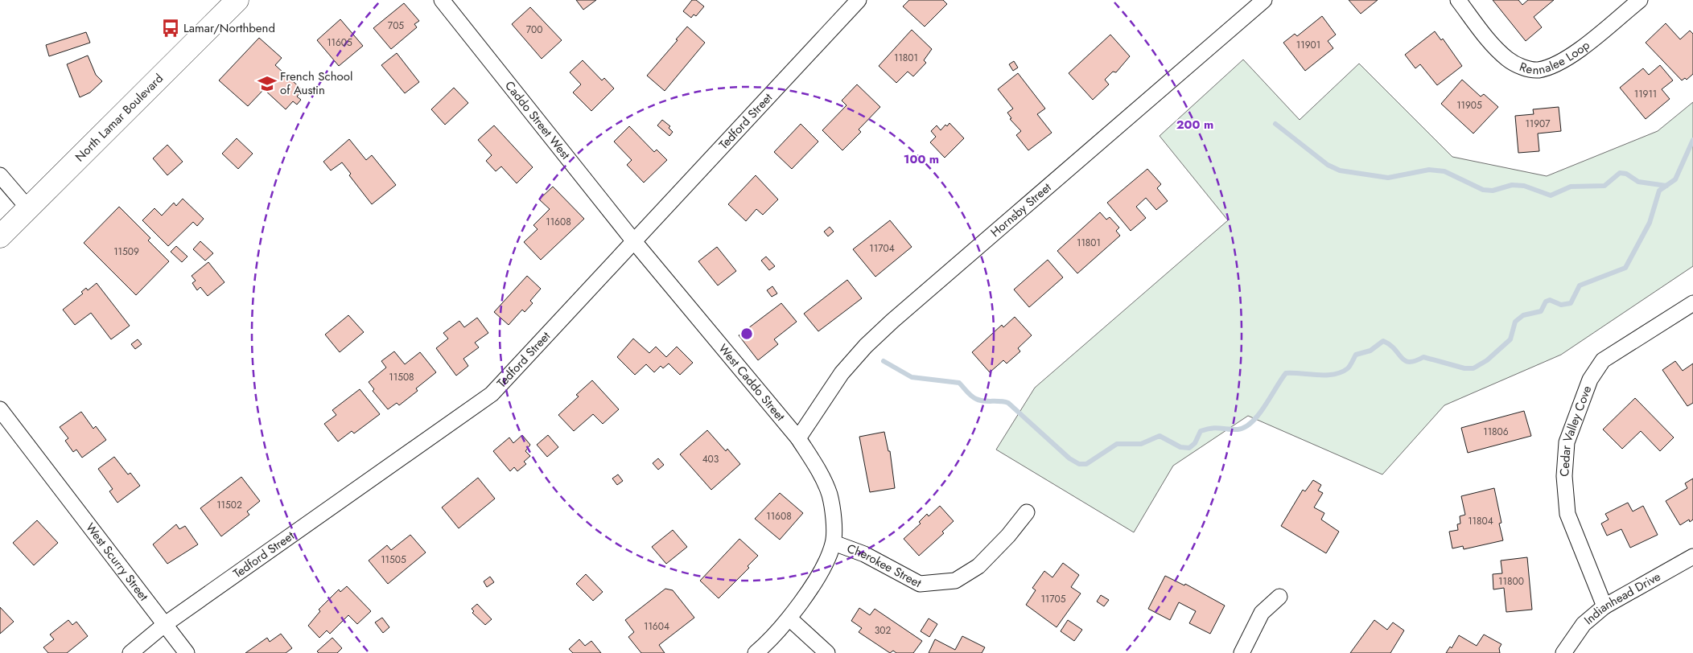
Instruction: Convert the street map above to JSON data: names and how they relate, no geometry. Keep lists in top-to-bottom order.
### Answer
{
  "streets": {
    "main road": ["North Lamar Boulevard"],
    "street": [
      "Rennalee Loop",
      "Caddo Street West",
      "Tedford Street",
      "Hornsby Street",
      "West Caddo Street",
      "Cedar Valley Cove",
      "West Scurry Street",
      "Cherokee Street",
      "Indianhead Drive"
    ]
  },
  "crossings": [
    ["Caddo Street West", "Tedford Street"],
    ["Caddo Street West", "West Caddo Street"],
    ["Tedford Street", "West Caddo Street"],
    ["Tedford Street", "West Scurry Street"],
    ["Hornsby Street", "West Caddo Street"],
    ["West Caddo Street", "Cherokee Street"],
    ["Cedar Valley Cove", "Indianhead Drive"]
  ],
  "places": {
    "bus stop": ["Lamar/Northbend"],
    "school or university": ["French School of Austin"]
  },
  "house_numbers": [
    "705",
    "700",
    "11605",
    "11901",
    "11801",
    "11911",
    "11905",
    "11907",
    "11608",
    "11801",
    "11704",
    "11509",
    "11508",
    "11806",
    "403",
    "11502",
    "11608",
    "11804",
    "11505",
    "11800",
    "11705",
    "11604",
    "302"
  ],
  "rings": ["200 m", "100 m"]
}
